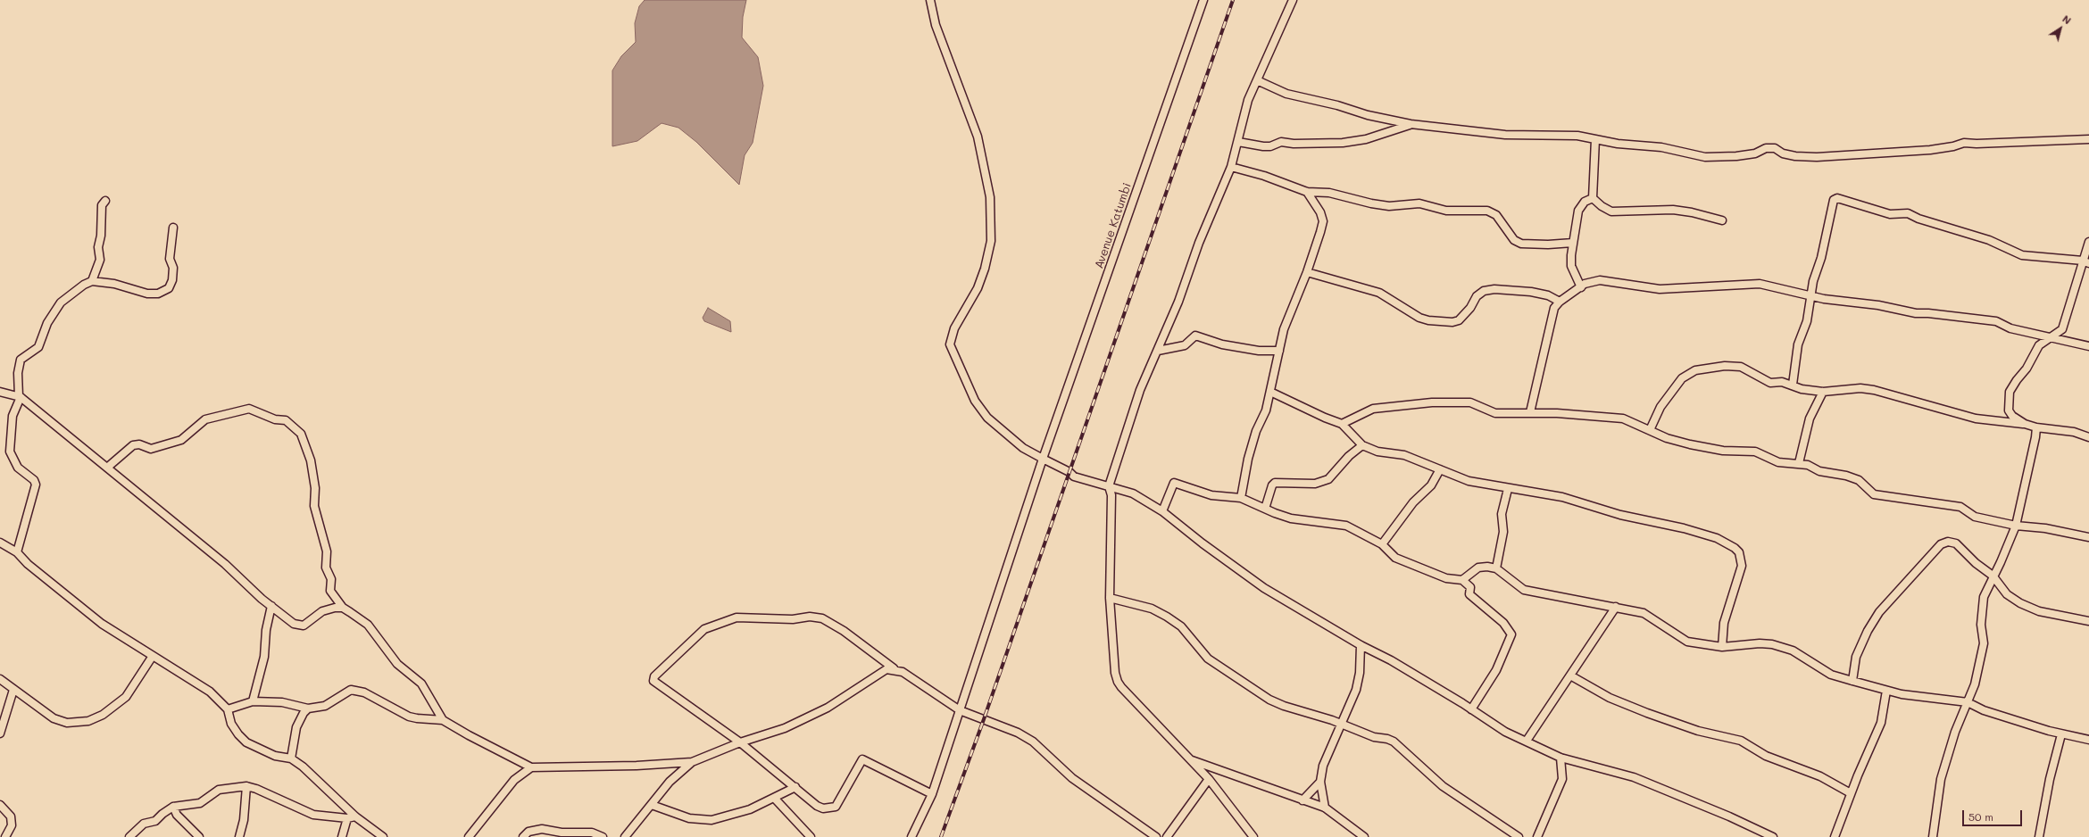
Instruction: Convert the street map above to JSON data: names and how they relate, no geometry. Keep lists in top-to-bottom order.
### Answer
{
  "streets": {
    "street": ["Avenue Katumbi"]
  },
  "scale_bar": "50 m",
  "north": "top right"
}
